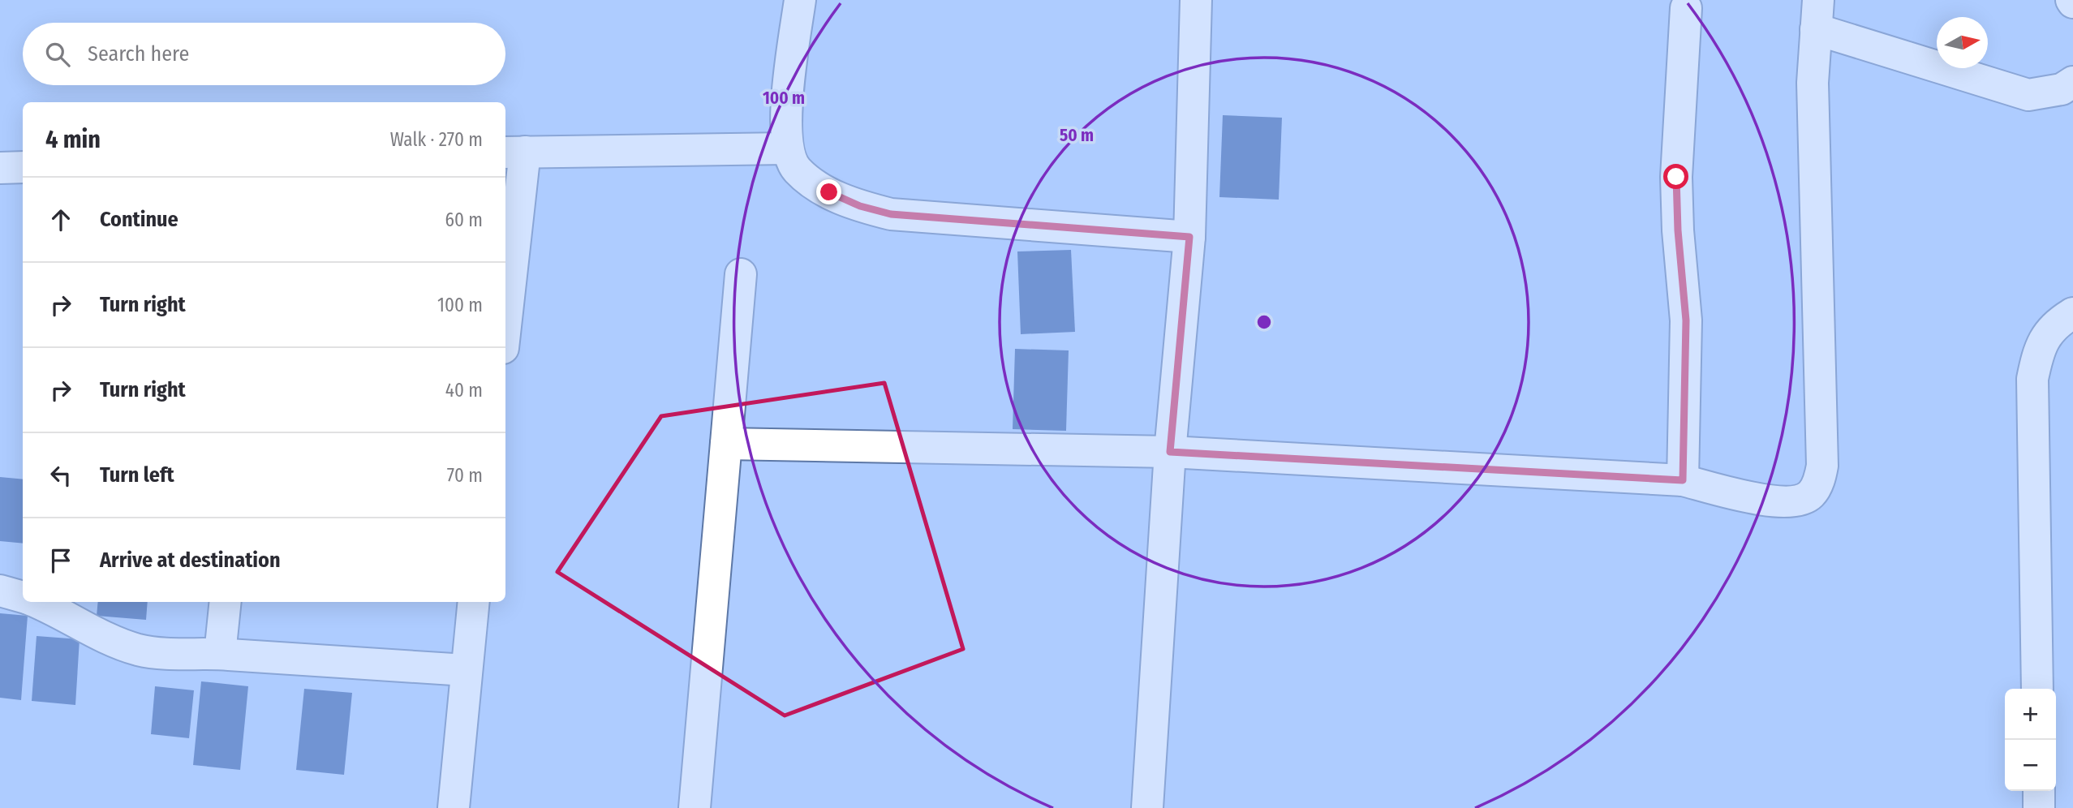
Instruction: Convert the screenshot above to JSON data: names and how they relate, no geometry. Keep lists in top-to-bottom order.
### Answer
{
  "north": "right",
  "page": {
    "search": "Search here",
    "heading": ["4 min", "Walk · 270 m"],
    "list": [
      ["Continue", "60 m"],
      ["Turn right", "100 m"],
      ["Turn right", "40 m"],
      ["Turn left", "70 m"],
      "Arrive at destination"
    ],
    "map_buttons": ["+", "−"]
  },
  "rings": ["100 m", "50 m"]
}
